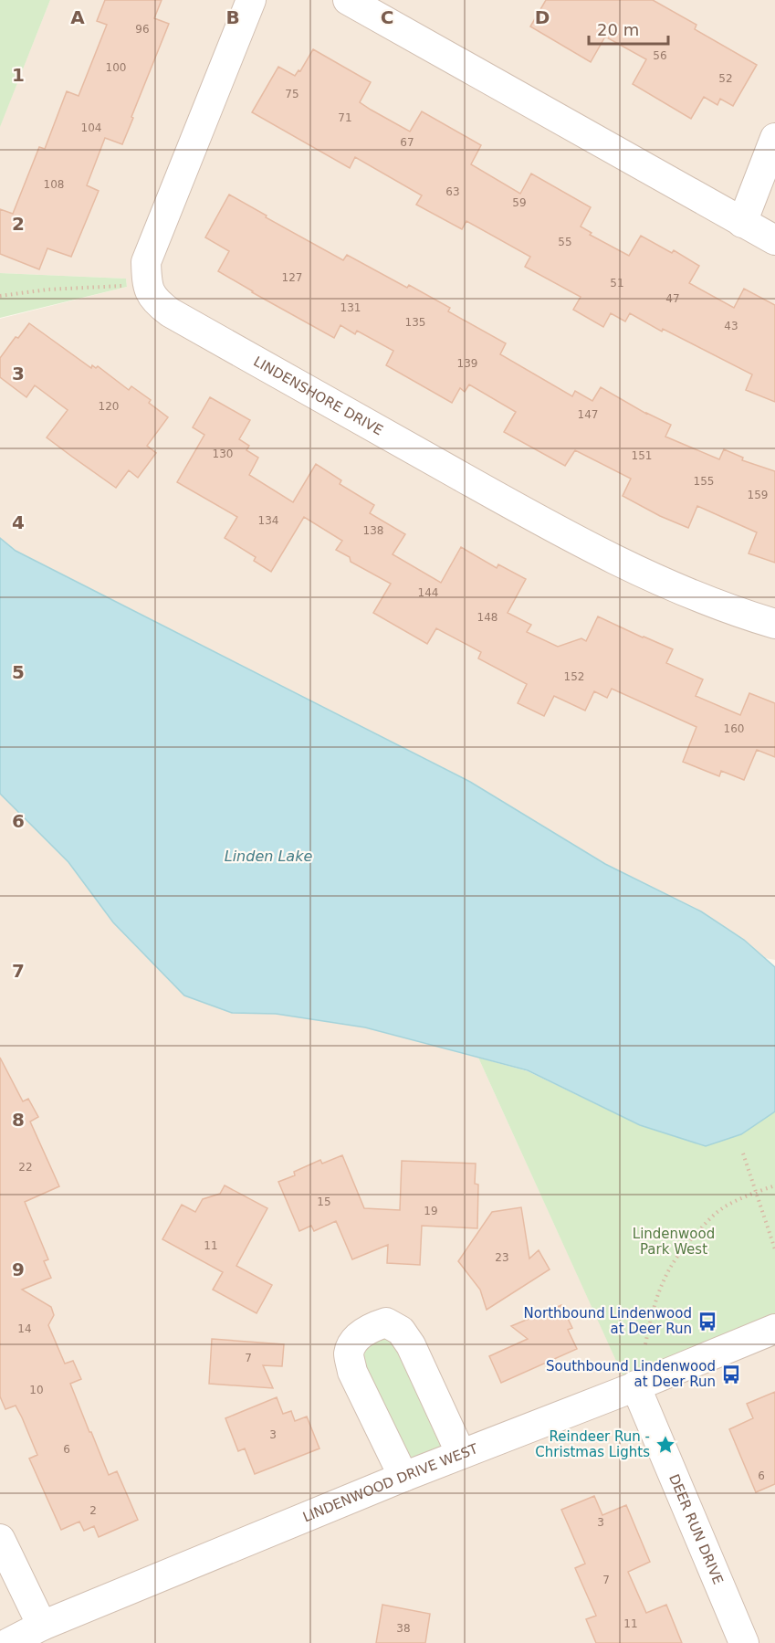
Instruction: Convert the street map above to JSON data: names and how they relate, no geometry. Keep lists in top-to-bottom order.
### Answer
{
  "streets": {
    "street": ["LINDENSHORE DRIVE", "LINDENWOOD DRIVE WEST", "DEER RUN DRIVE"]
  },
  "crossings": [
    ["LINDENWOOD DRIVE WEST", "DEER RUN DRIVE"]
  ],
  "water": ["Linden Lake"],
  "parks": ["Lindenwood Park West"],
  "places": {
    "bus stop": ["Northbound Lindenwood at Deer Run", "Southbound Lindenwood at Deer Run"],
    "place": ["Reindeer Run - Christmas Lights"]
  },
  "house_numbers": [
    "96",
    "56",
    "100",
    "52",
    "75",
    "71",
    "104",
    "67",
    "108",
    "63",
    "59",
    "55",
    "127",
    "51",
    "47",
    "131",
    "135",
    "43",
    "139",
    "120",
    "147",
    "130",
    "151",
    "155",
    "159",
    "134",
    "138",
    "144",
    "148",
    "152",
    "160",
    "22",
    "15",
    "19",
    "11",
    "23",
    "14",
    "7",
    "10",
    "3",
    "6",
    "6",
    "2",
    "3",
    "7",
    "11",
    "38"
  ],
  "scale_bar": "20 m",
  "grid": {
    "columns": [
      "A",
      "B",
      "C",
      "D"
    ],
    "rows": [
      "1",
      "2",
      "3",
      "4",
      "5",
      "6",
      "7",
      "8",
      "9"
    ]
  }
}
